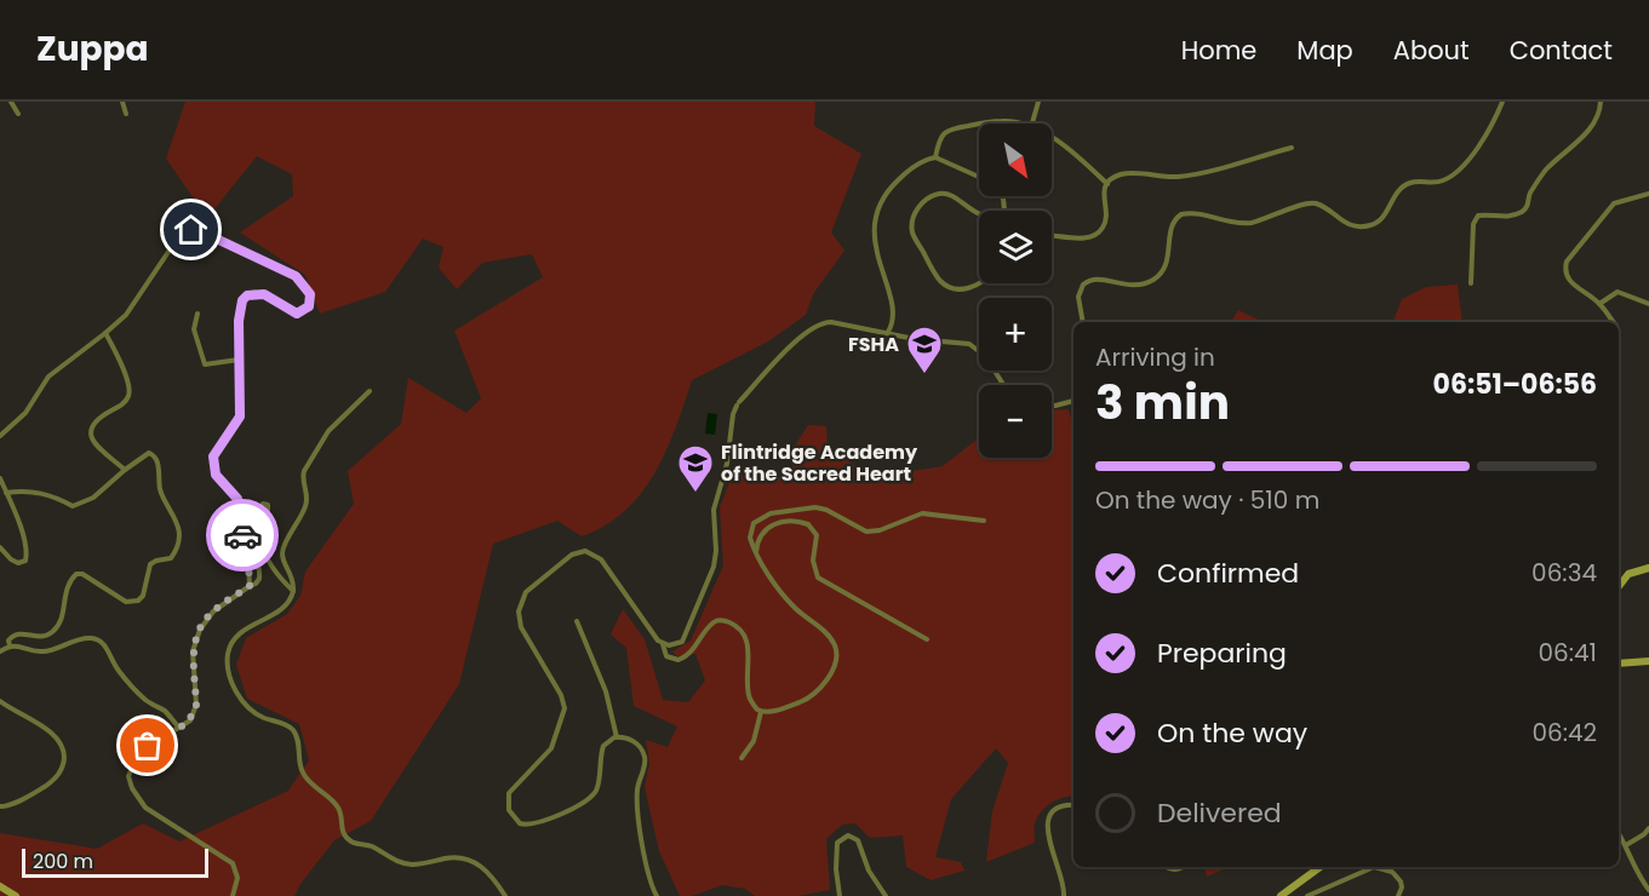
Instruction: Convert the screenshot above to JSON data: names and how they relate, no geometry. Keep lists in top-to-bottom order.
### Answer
{
  "places": {
    "school or university": ["FSHA", "Flintridge Academy of the Sacred Heart"]
  },
  "scale_bar": "200 m",
  "north": "bottom right",
  "page": {
    "header": "Zuppa",
    "nav": [
      "Home",
      "Map",
      "About",
      "Contact"
    ],
    "map_buttons": ["+", "−"],
    "heading": ["3 min", "Arriving in", "06:51–06:56"],
    "bar": "On the way · 510 m",
    "list": [
      ["Confirmed", "06:34"],
      ["Preparing", "06:41"],
      ["On the way", "06:42"],
      "Delivered"
    ],
    "scale": "200 m"
  }
}
